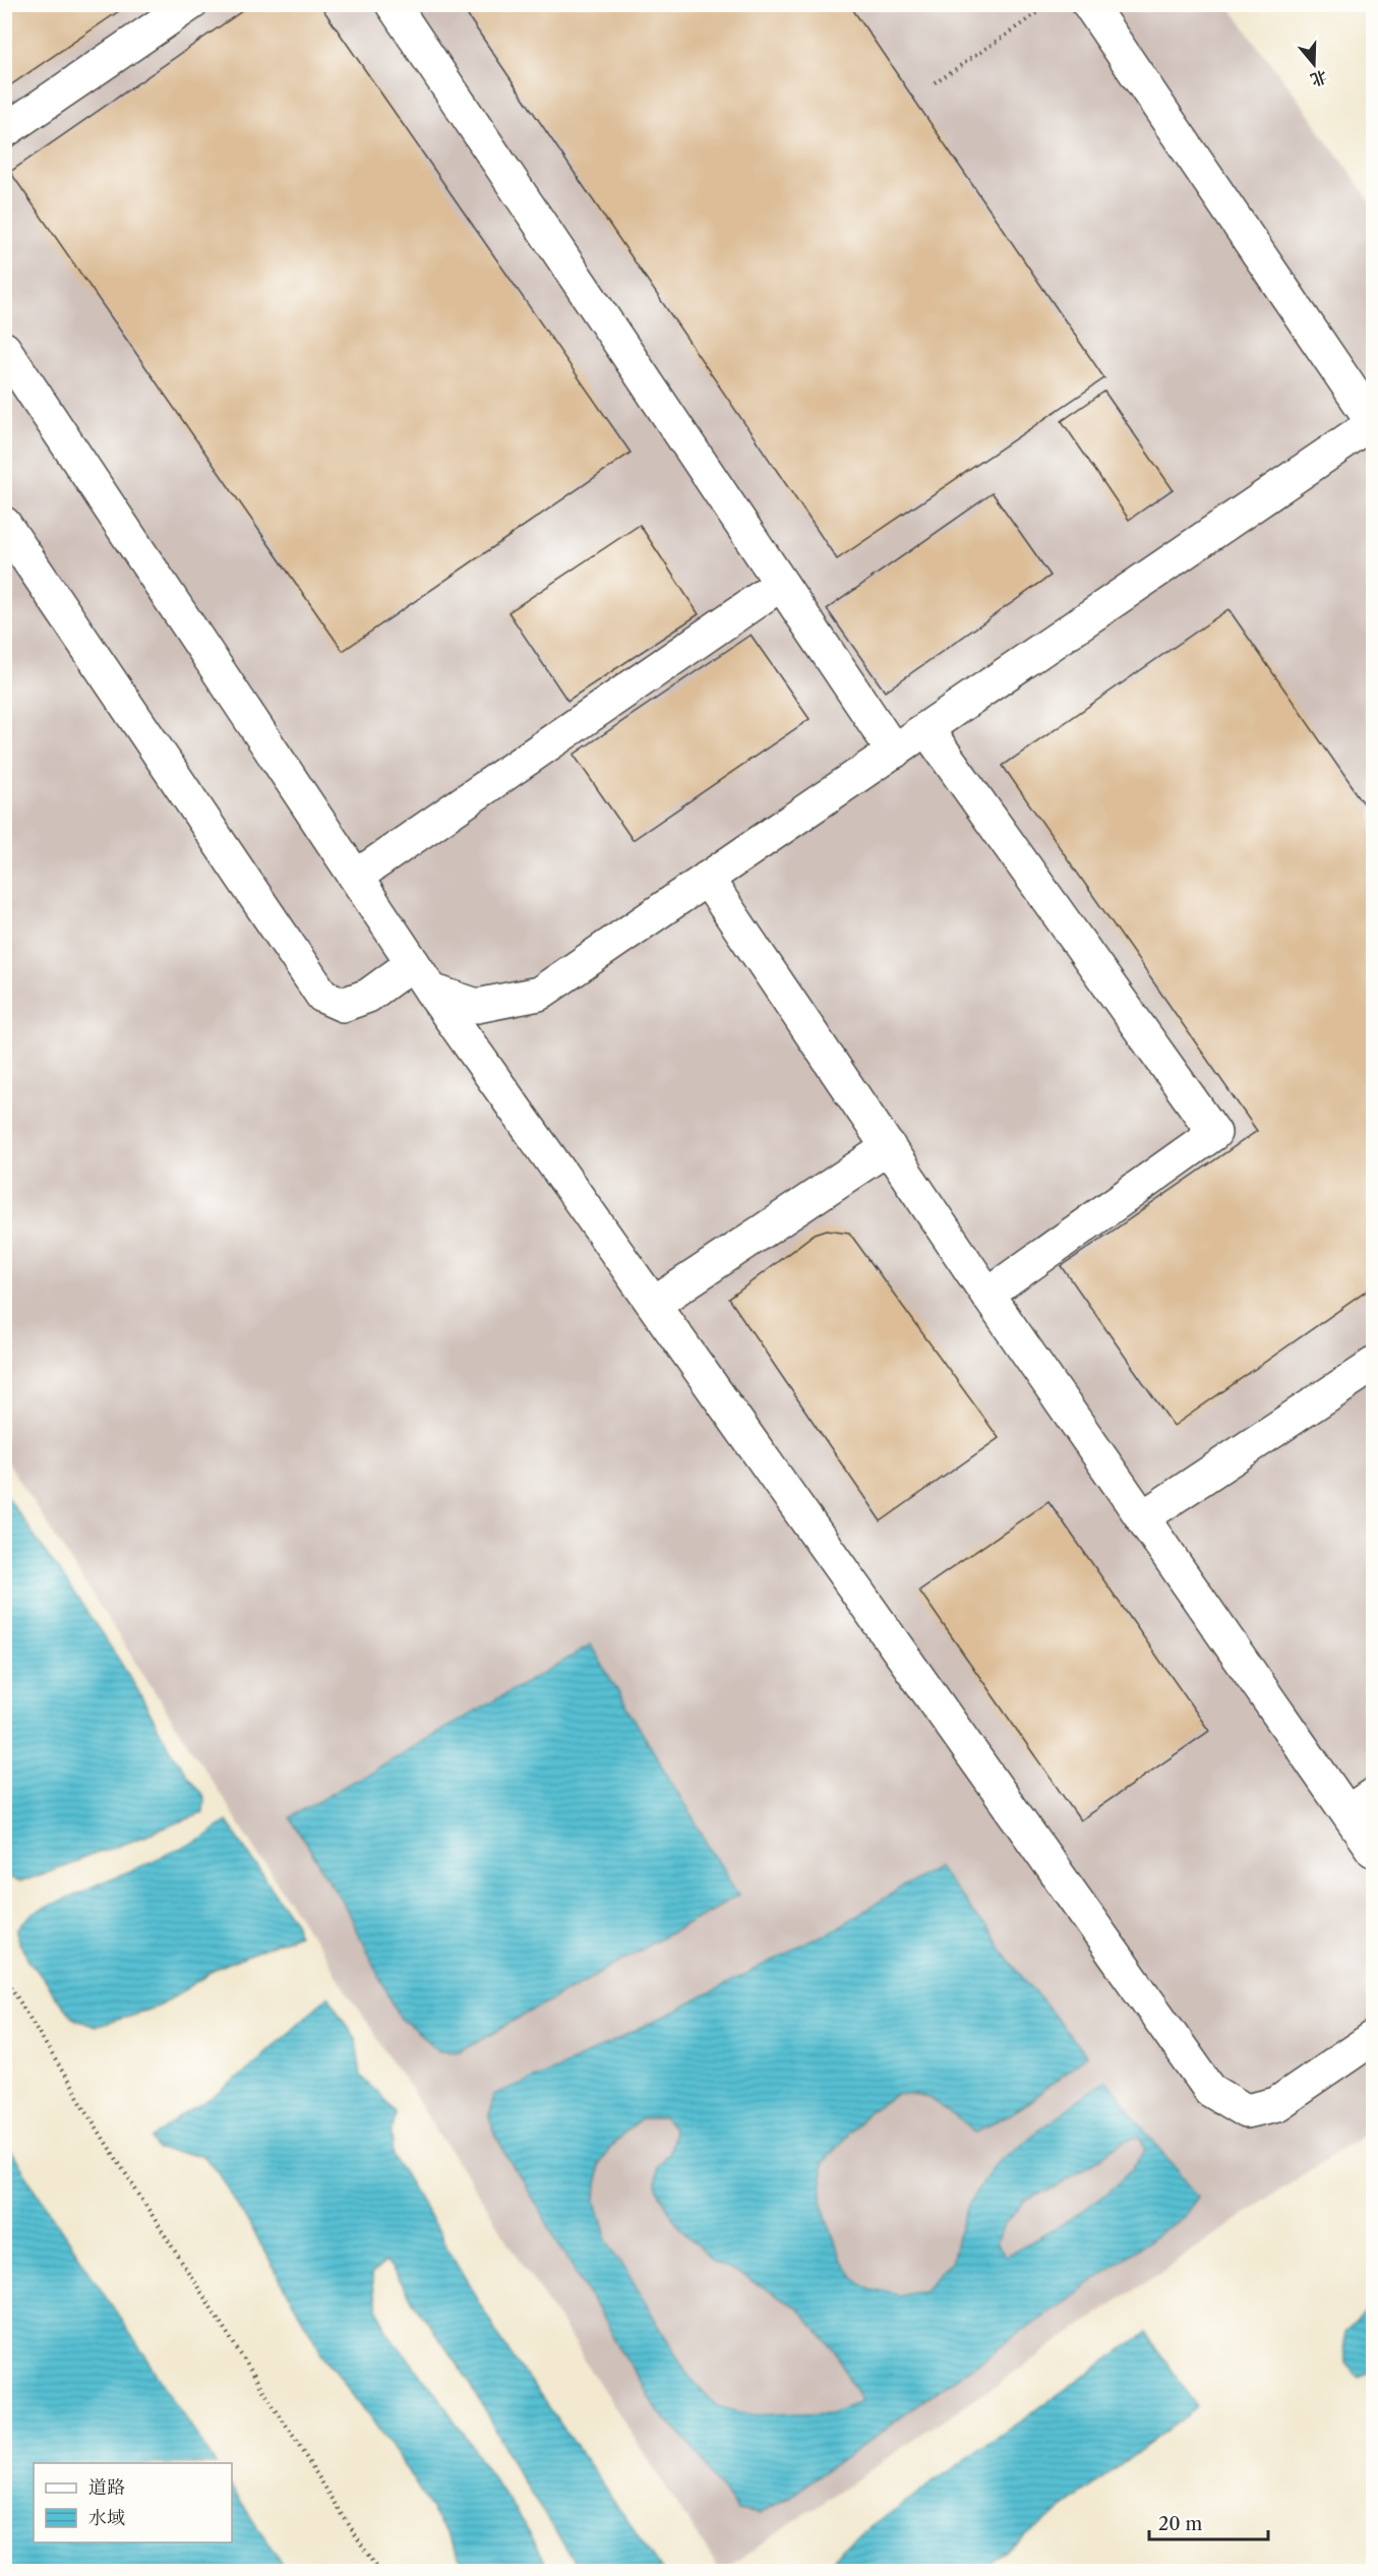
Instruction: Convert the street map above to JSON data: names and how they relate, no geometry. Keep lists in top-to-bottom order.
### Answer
{
  "legend": ["道路", "水域"],
  "scale_bar": "20 m",
  "north": "bottom"
}
